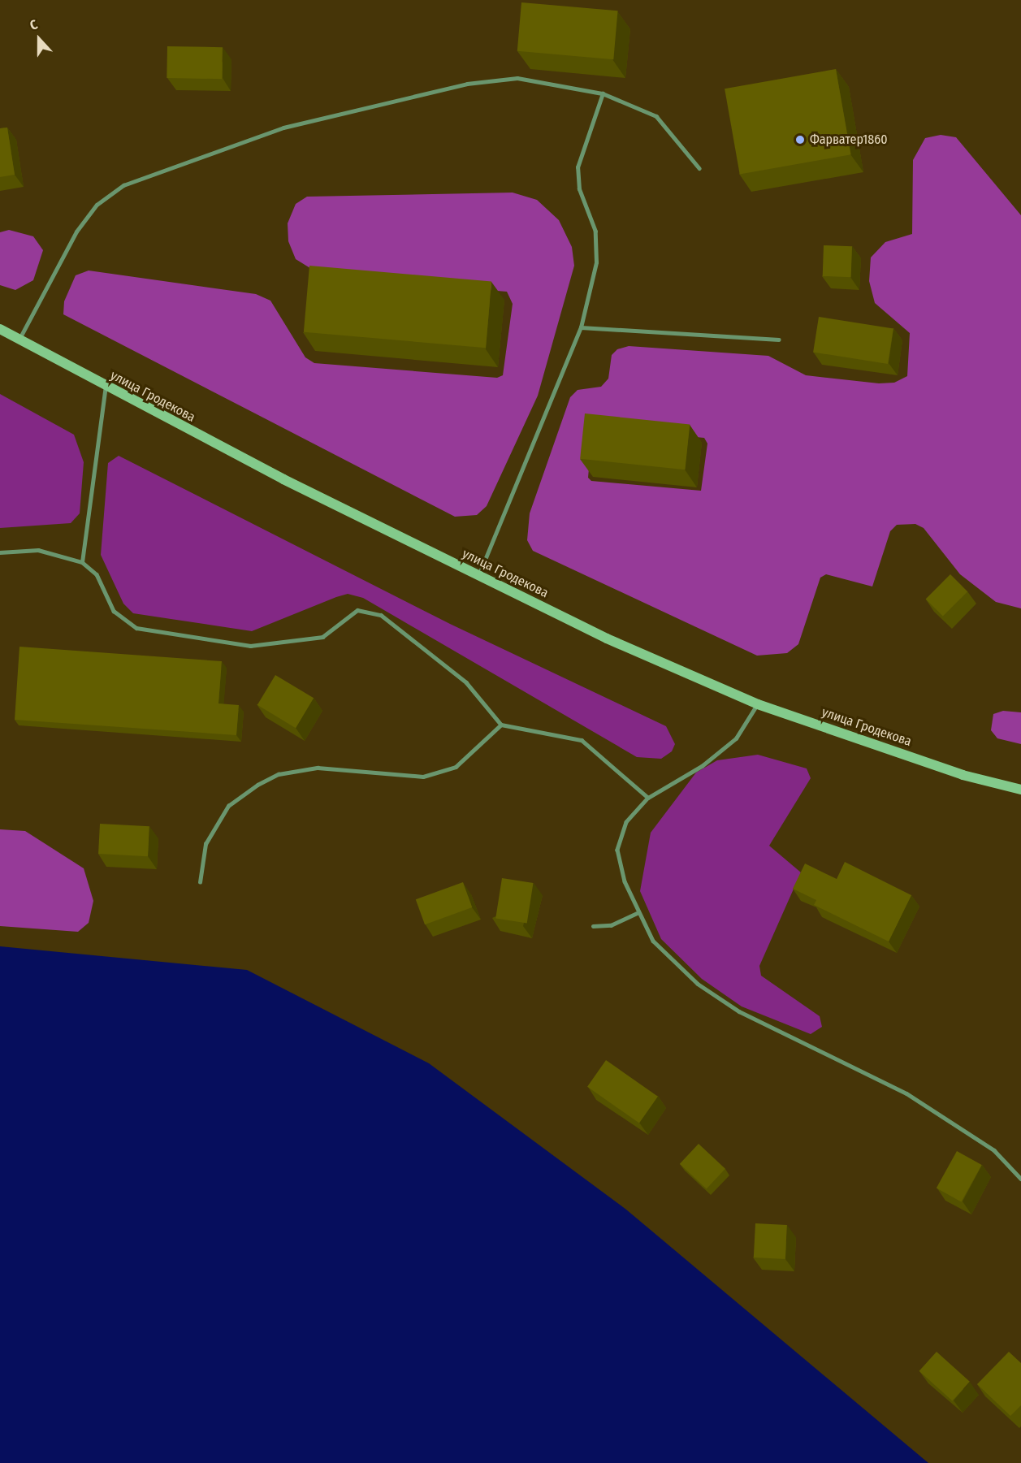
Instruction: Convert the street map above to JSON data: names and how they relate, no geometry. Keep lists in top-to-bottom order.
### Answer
{
  "streets": {
    "main road": ["улица Гродекова"]
  },
  "places": ["Фарватер1860"],
  "north": "top"
}
